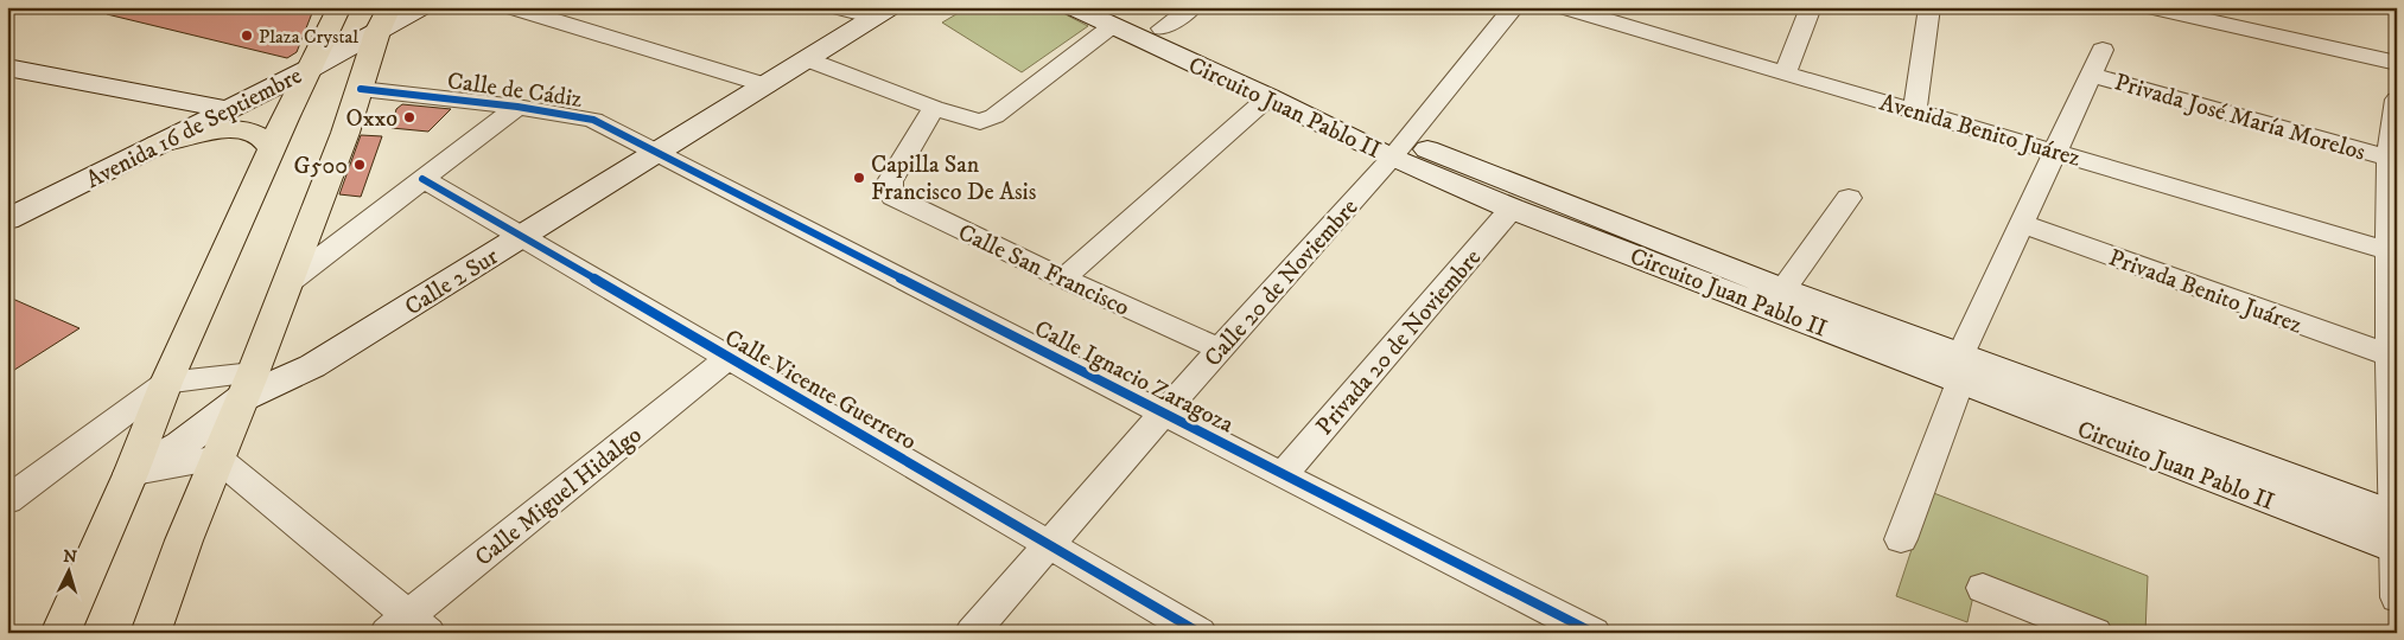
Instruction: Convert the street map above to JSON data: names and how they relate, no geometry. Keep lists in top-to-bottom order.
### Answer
{
  "streets": {
    "main road": ["Circuito Juan Pablo II", "Avenida 16 de Septiembre", "Calle 2 Sur"],
    "street": [
      "Calle de Cádiz",
      "Privada José María Morelos",
      "Avenida Benito Juárez",
      "Calle San Francisco",
      "Calle 20 de Noviembre",
      "Privada Benito Juárez",
      "Privada 20 de Noviembre",
      "Calle Ignacio Zaragoza",
      "Calle Vicente Guerrero",
      "Calle Miguel Hidalgo"
    ]
  },
  "crossings": [
    ["Calle de Cádiz", "Calle 2 Sur"],
    ["Calle de Cádiz", "Calle Ignacio Zaragoza"],
    ["Circuito Juan Pablo II", "Calle 20 de Noviembre"],
    ["Circuito Juan Pablo II", "Privada 20 de Noviembre"],
    ["Calle San Francisco", "Calle 20 de Noviembre"],
    ["Calle 2 Sur", "Calle Ignacio Zaragoza"],
    ["Calle 2 Sur", "Calle Vicente Guerrero"],
    ["Calle 20 de Noviembre", "Calle Ignacio Zaragoza"],
    ["Calle 20 de Noviembre", "Calle Vicente Guerrero"],
    ["Privada 20 de Noviembre", "Calle Ignacio Zaragoza"],
    ["Calle Vicente Guerrero", "Calle Miguel Hidalgo"]
  ],
  "places": [
    "Plaza Crystal",
    "Oxxo",
    "G500",
    "Capilla San Francisco De Asis"
  ],
  "north": "top"
}
